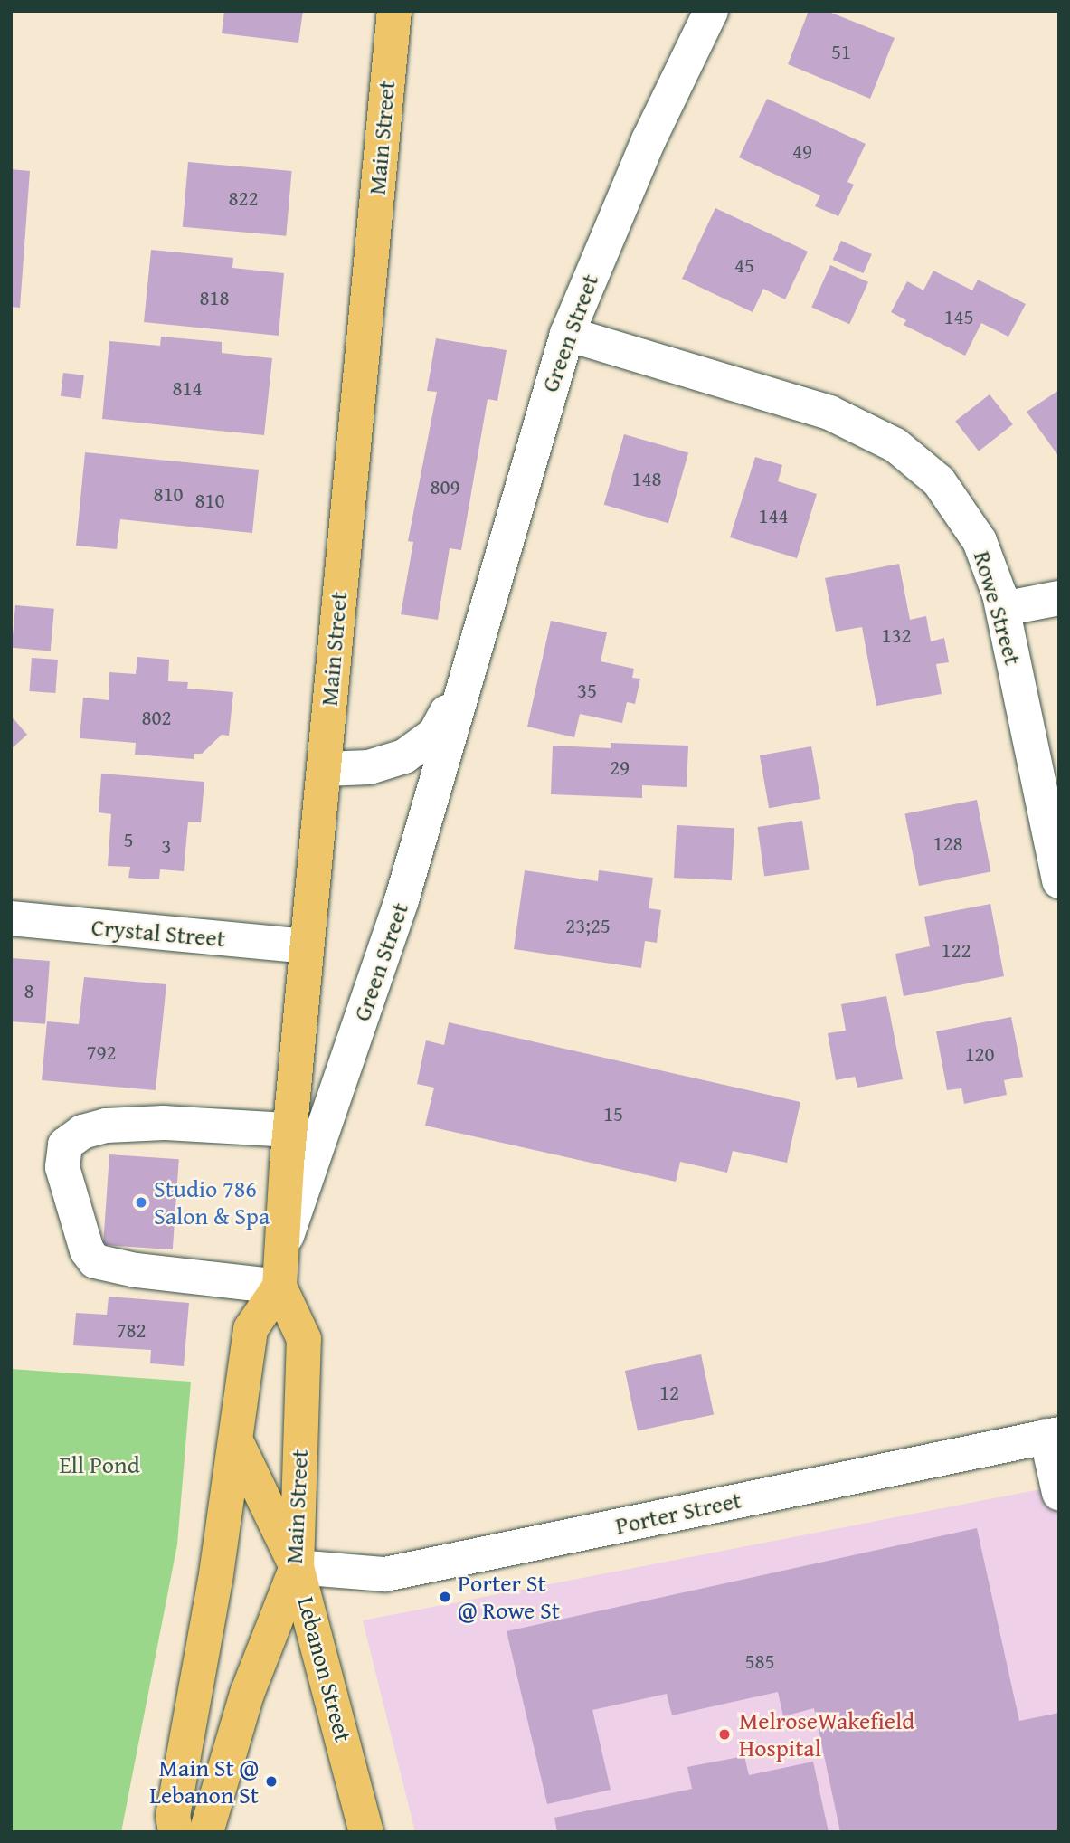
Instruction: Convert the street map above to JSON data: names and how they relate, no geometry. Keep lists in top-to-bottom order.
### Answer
{
  "streets": {
    "main road": ["Main Street", "Lebanon Street"],
    "street": [
      "Green Street",
      "Rowe Street",
      "Crystal Street",
      "Porter Street"
    ]
  },
  "crossings": [
    ["Main Street", "Green Street"],
    ["Main Street", "Crystal Street"],
    ["Main Street", "Porter Street"],
    ["Main Street", "Lebanon Street"],
    ["Green Street", "Rowe Street"],
    ["Porter Street", "Lebanon Street"]
  ],
  "parks": ["Ell Pond"],
  "places": [
    "Studio 786 Salon & Spa",
    "Porter St @ Rowe St",
    "MelroseWakefield Hospital",
    "Main St @ Lebanon St"
  ],
  "house_numbers": [
    "51",
    "49",
    "822",
    "45",
    "818",
    "145",
    "814",
    "148",
    "809",
    "810",
    "810",
    "144",
    "132",
    "35",
    "802",
    "29",
    "5",
    "128",
    "3",
    "23;25",
    "122",
    "8",
    "792",
    "120",
    "15",
    "782",
    "12",
    "585"
  ]
}
